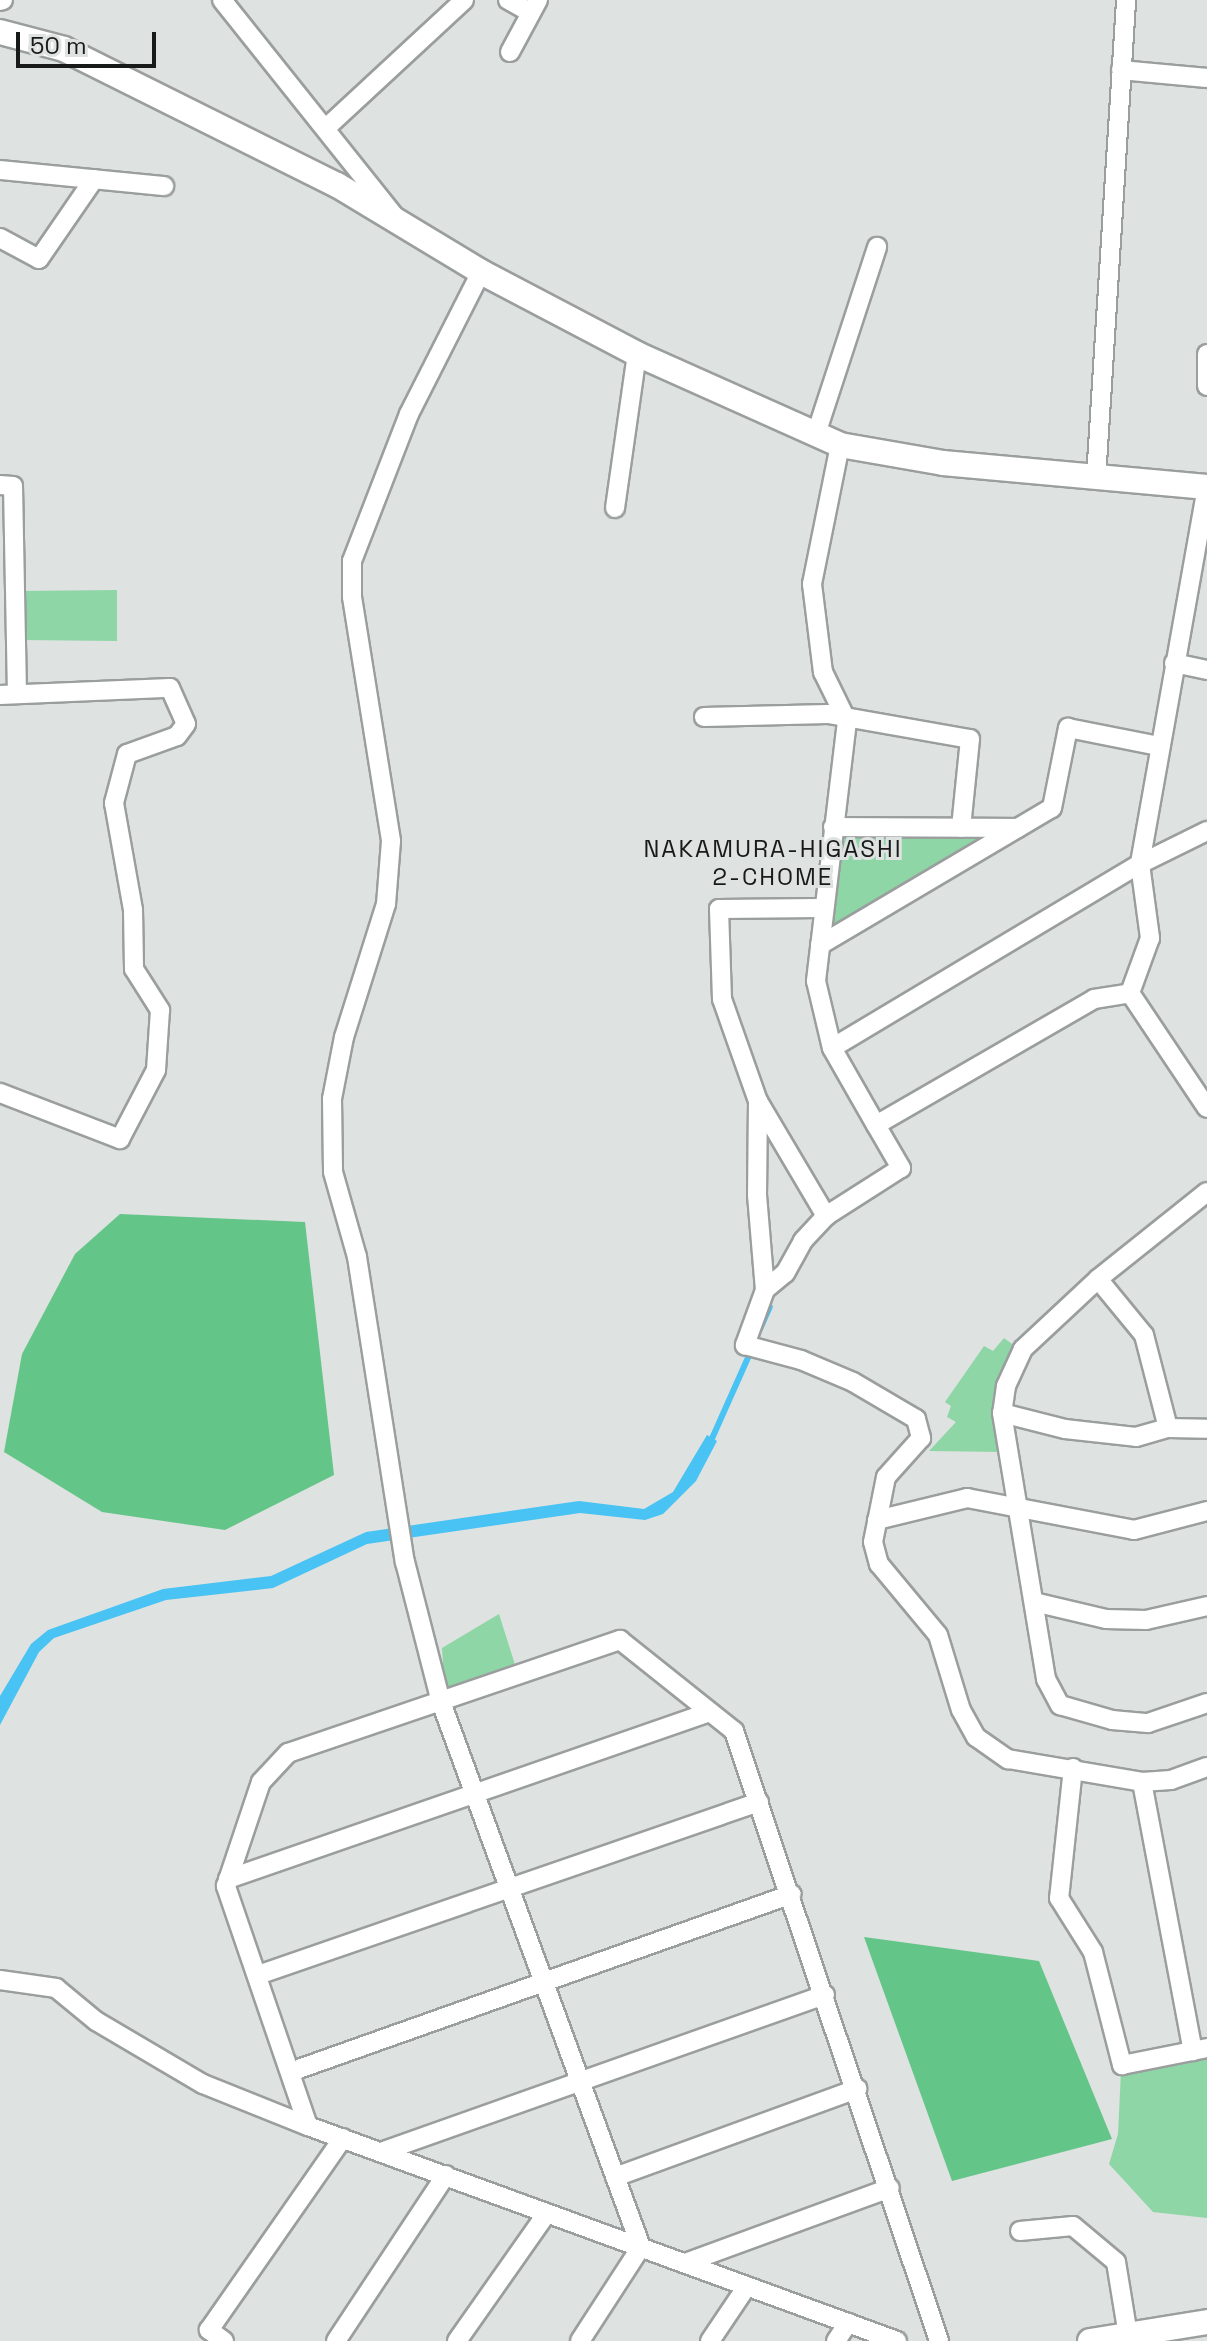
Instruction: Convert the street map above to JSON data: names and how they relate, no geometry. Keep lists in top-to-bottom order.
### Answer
{
  "districts": ["NAKAMURA-HIGASHI 2-CHOME"],
  "scale_bar": "50 m"
}
